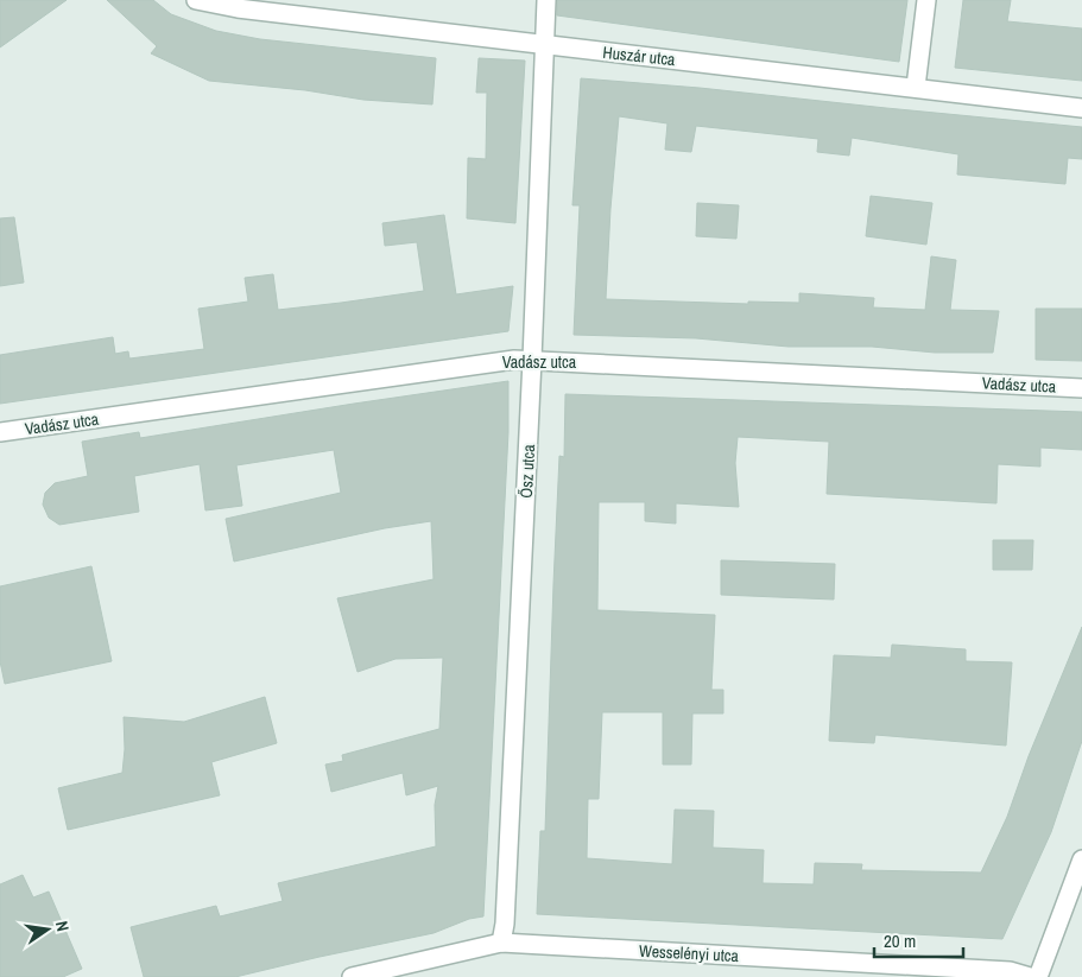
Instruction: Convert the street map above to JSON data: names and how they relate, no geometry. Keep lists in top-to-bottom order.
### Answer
{
  "streets": {
    "street": [
      "Huszár utca",
      "Vadász utca",
      "Ősz utca",
      "Wesselényi utca"
    ]
  },
  "crossings": [
    ["Huszár utca", "Ősz utca"],
    ["Vadász utca", "Ősz utca"],
    ["Ősz utca", "Wesselényi utca"]
  ],
  "scale_bar": "20 m",
  "north": "right"
}
